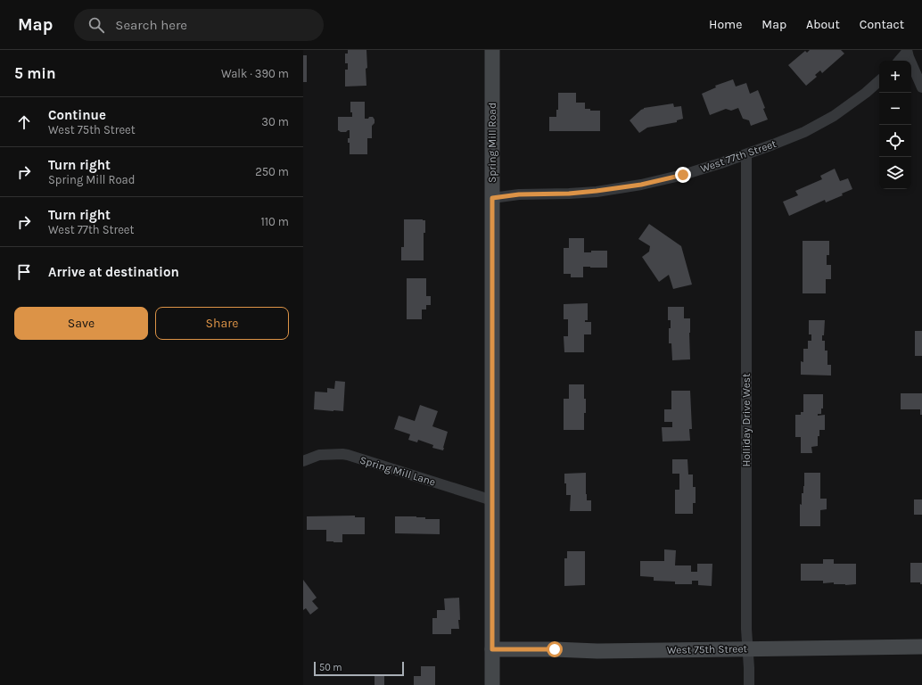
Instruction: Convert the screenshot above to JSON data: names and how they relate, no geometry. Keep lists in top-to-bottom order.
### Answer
{
  "streets": {
    "street": [
      "Spring Mill Road",
      "West 77th Street",
      "Holliday Drive West",
      "Spring Mill Lane",
      "West 75th Street"
    ]
  },
  "crossings": [
    ["Spring Mill Road", "West 77th Street"],
    ["Spring Mill Road", "Spring Mill Lane"],
    ["Spring Mill Road", "West 75th Street"],
    ["West 77th Street", "Holliday Drive West"],
    ["Holliday Drive West", "West 75th Street"]
  ],
  "scale_bar": "50 m",
  "page": {
    "header": "Map",
    "search": "Search here",
    "nav": [
      "Home",
      "Map",
      "About",
      "Contact"
    ],
    "heading": ["5 min", "Walk · 390 m"],
    "map_buttons": ["+", "−"],
    "list": [
      ["Continue", "West 75th Street", "30 m"],
      ["Turn right", "Spring Mill Road", "250 m"],
      ["Turn right", "West 77th Street", "110 m"],
      "Arrive at destination"
    ],
    "buttons": ["Save", "Share"],
    "scale": "50 m"
  }
}
